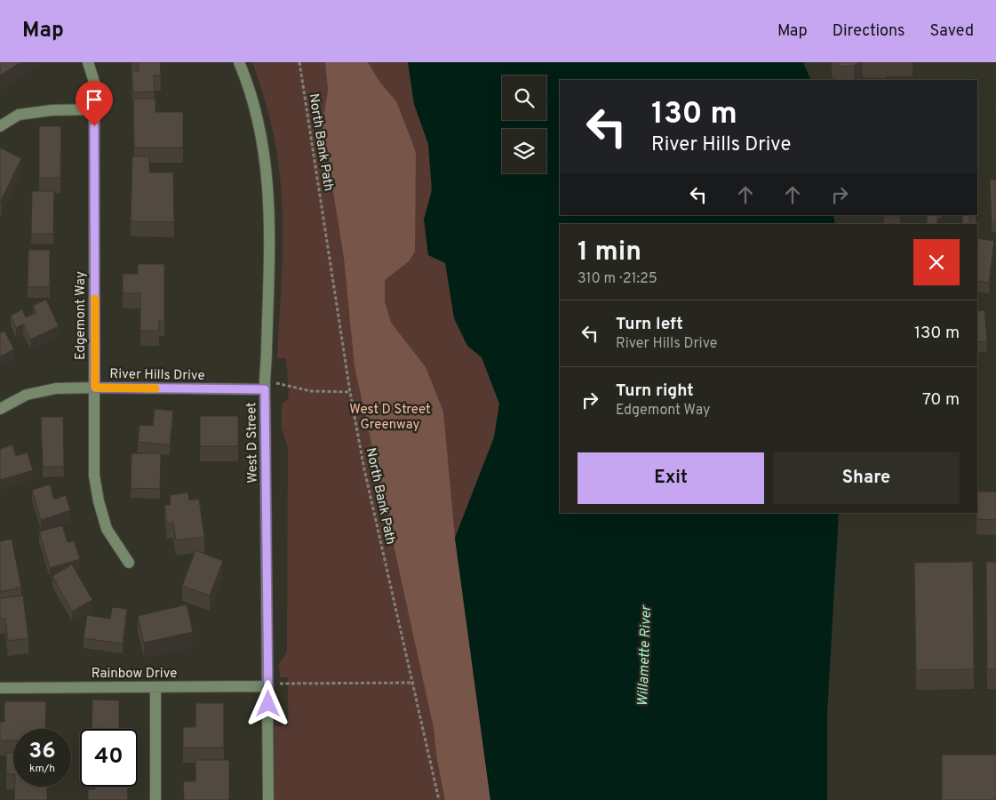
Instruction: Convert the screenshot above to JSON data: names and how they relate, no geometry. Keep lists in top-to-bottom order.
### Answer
{
  "streets": {
    "street": [
      "Edgemont Way",
      "River Hills Drive",
      "West D Street",
      "Rainbow Drive"
    ],
    "path": ["North Bank Path"]
  },
  "crossings": [
    ["Edgemont Way", "River Hills Drive"],
    ["River Hills Drive", "West D Street"],
    ["West D Street", "Rainbow Drive"]
  ],
  "water": ["Willamette River"],
  "parks": ["West D Street Greenway"],
  "page": {
    "header": "Map",
    "nav": ["Map", "Directions", "Saved"],
    "turn": ["130 m", "River Hills Drive"],
    "heading": ["1 min", "310 m · 21:25"],
    "list": [
      {
        "name": "Turn left",
        "note": "River Hills Drive",
        "value": "130 m"
      },
      {
        "name": "Turn right",
        "note": "Edgemont Way",
        "value": "70 m"
      }
    ],
    "buttons": ["Exit", "Share"],
    "speed": "36 km/h",
    "limit": "40"
  }
}
